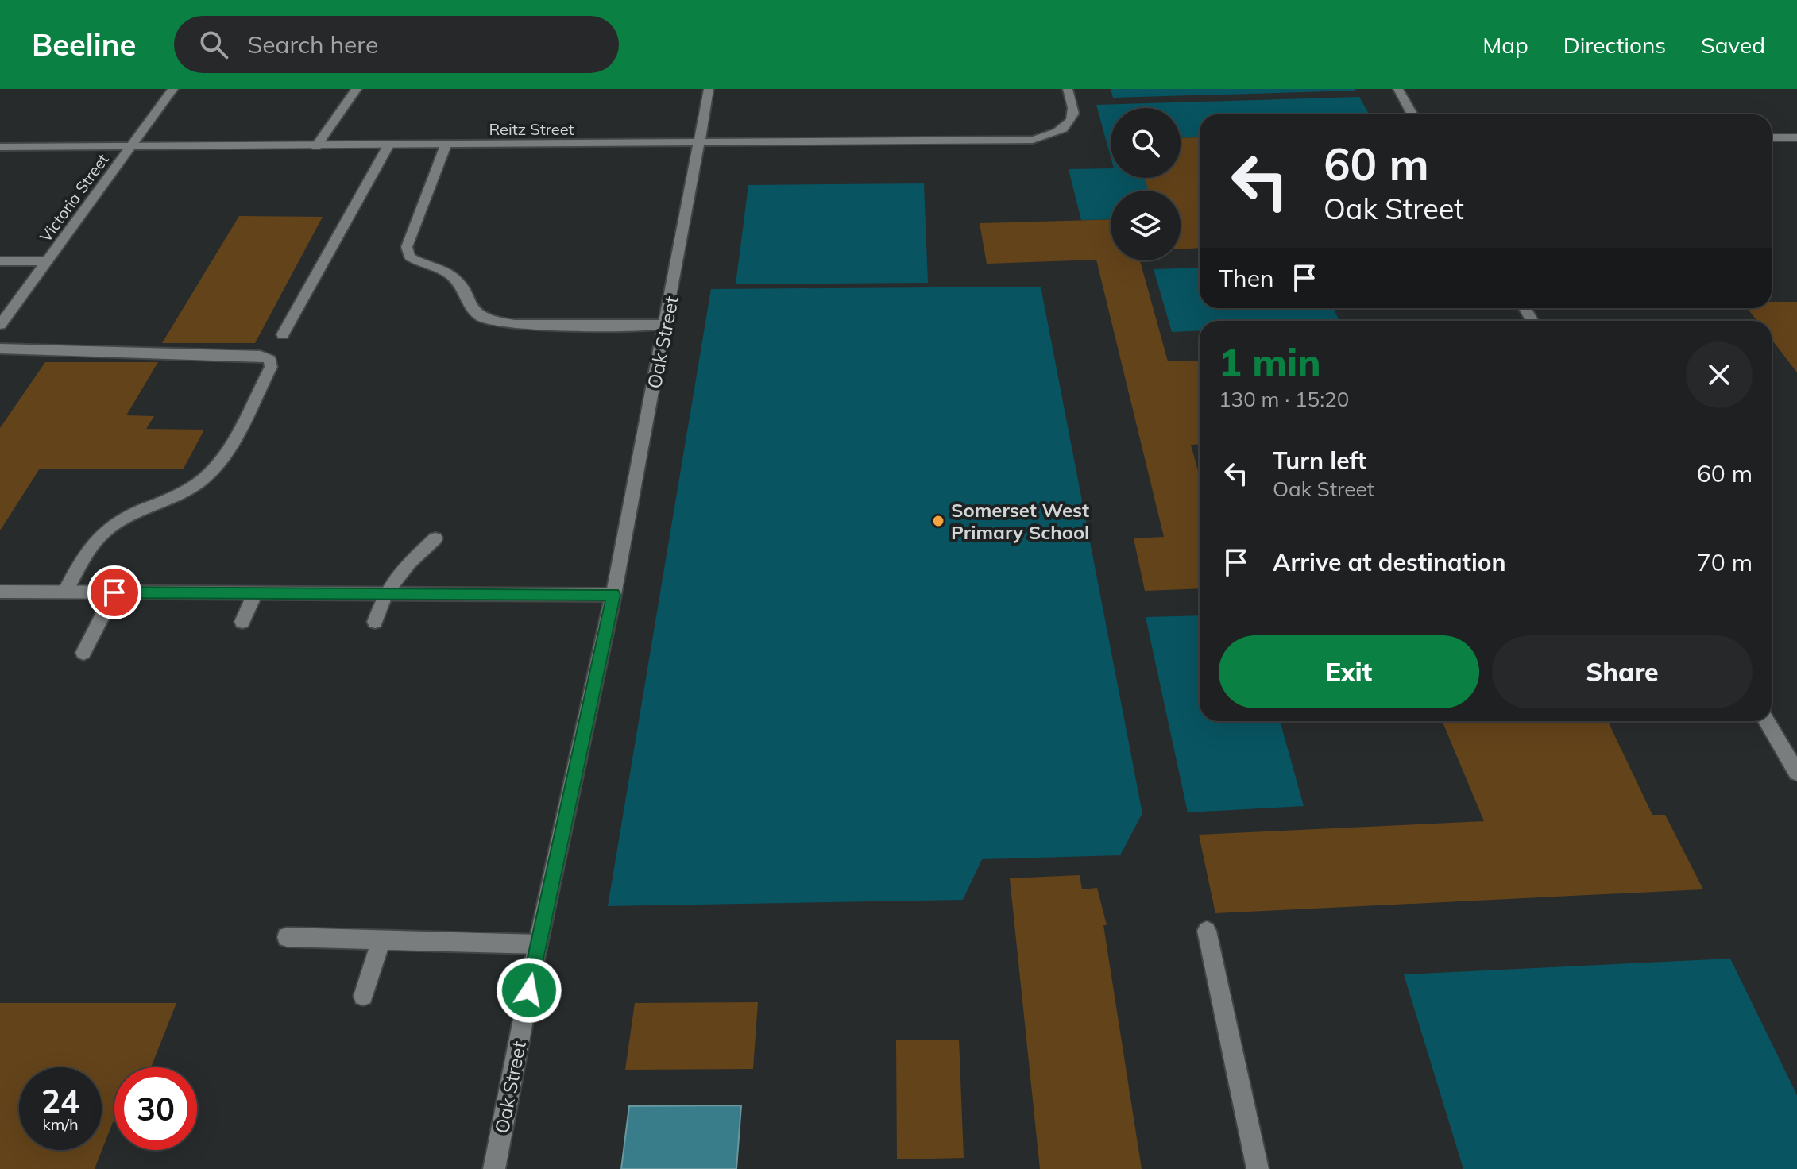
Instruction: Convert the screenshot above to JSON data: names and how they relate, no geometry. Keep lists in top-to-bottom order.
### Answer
{
  "streets": {
    "street": ["Reitz Street", "Victoria Street", "Oak Street"]
  },
  "crossings": [
    ["Reitz Street", "Victoria Street"],
    ["Reitz Street", "Oak Street"]
  ],
  "places": ["Somerset West Primary School"],
  "page": {
    "header": "Beeline",
    "search": "Search here",
    "nav": ["Map", "Directions", "Saved"],
    "turn": ["60 m", "Oak Street"],
    "then": "Then",
    "heading": ["1 min", "130 m · 15:20"],
    "list": [
      {
        "name": "Turn left",
        "note": "Oak Street",
        "value": "60 m"
      },
      {
        "name": "Arrive at destination",
        "value": "70 m"
      }
    ],
    "buttons": ["Exit", "Share"],
    "speed": "24 km/h",
    "limit": "30"
  }
}
